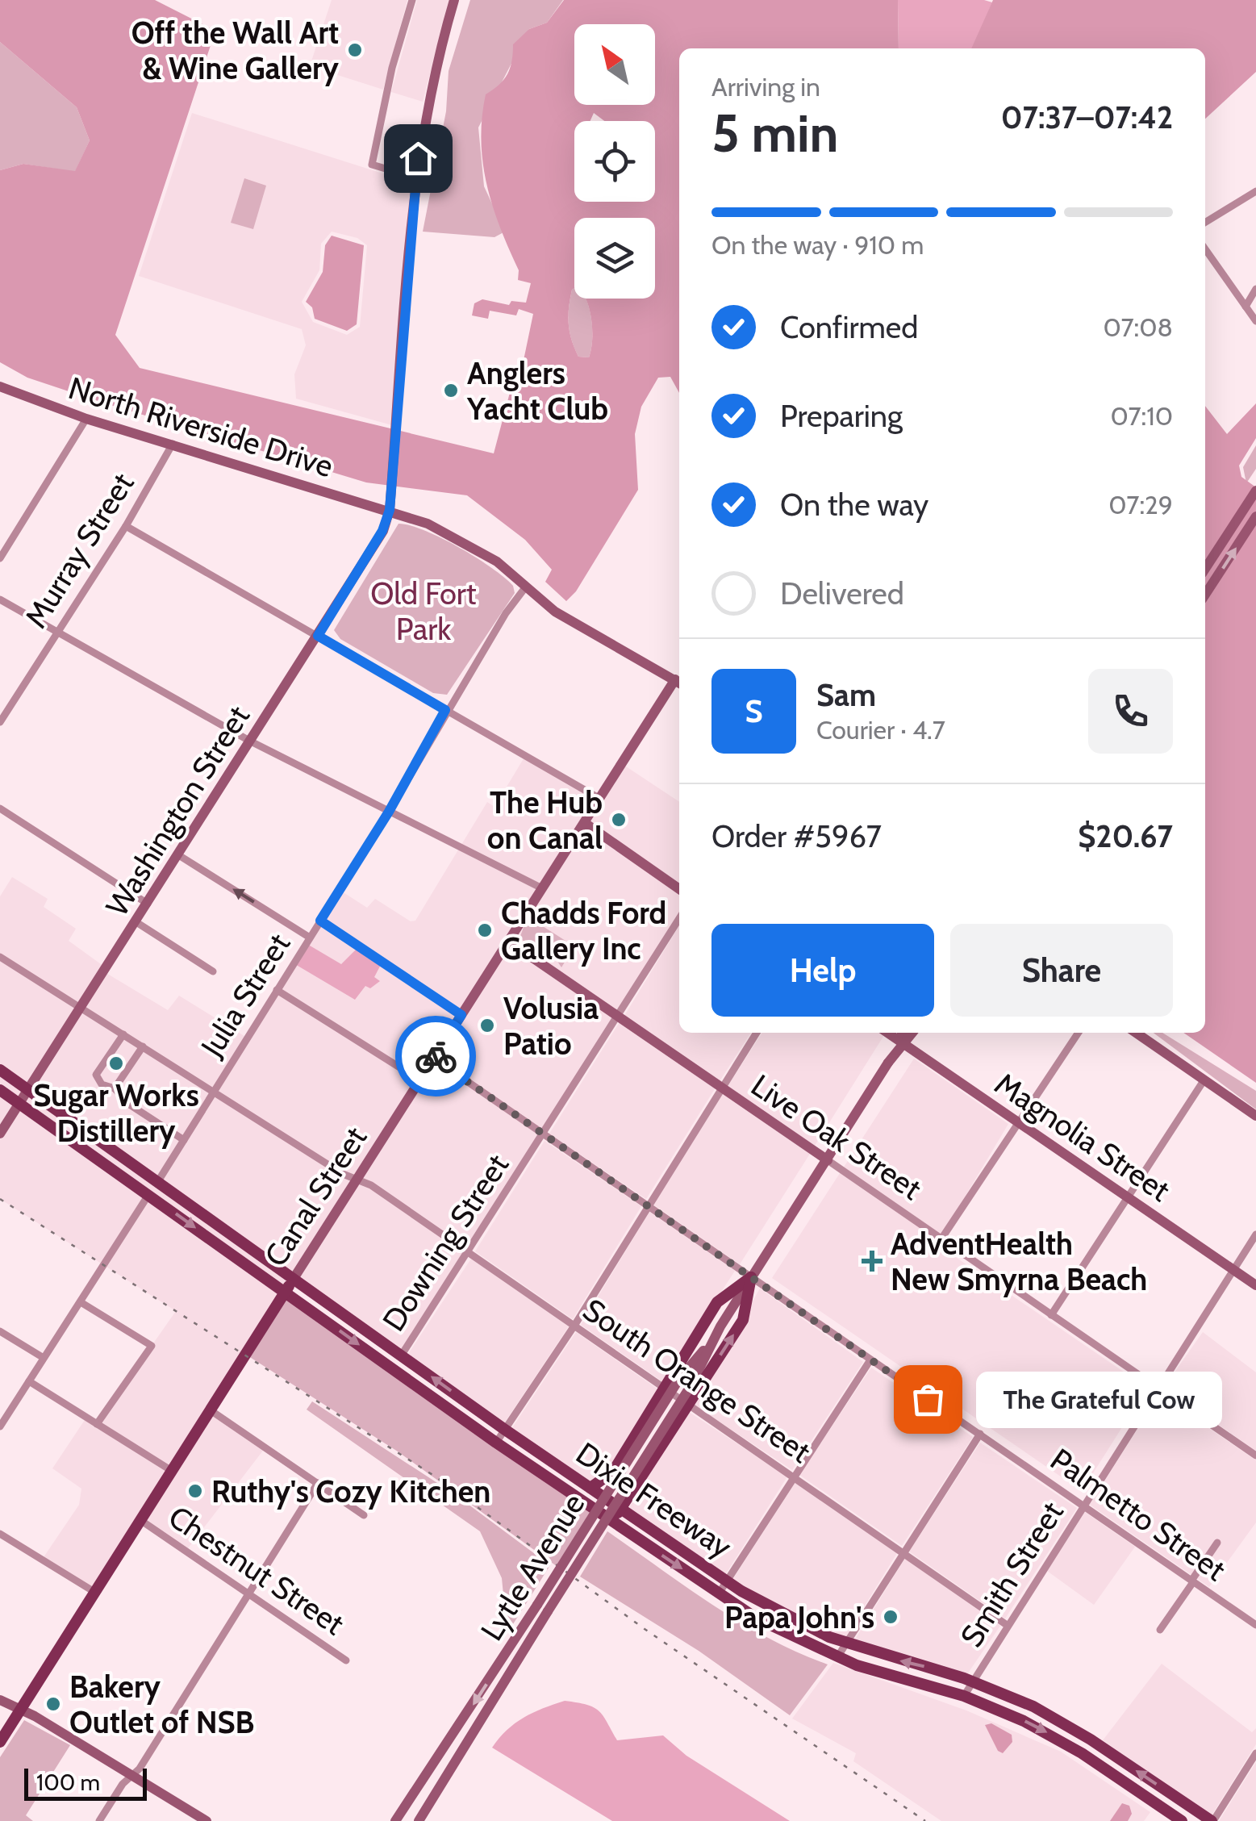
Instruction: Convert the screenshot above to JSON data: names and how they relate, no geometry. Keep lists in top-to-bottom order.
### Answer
{
  "streets": {
    "main road": [
      "North Riverside Drive",
      "Washington Street",
      "Live Oak Street",
      "Magnolia Street",
      "Canal Street",
      "Dixie Freeway",
      "Lytle Avenue"
    ],
    "street": [
      "Murray Street",
      "Julia Street",
      "Downing Street",
      "South Orange Street",
      "Palmetto Street",
      "Chestnut Street",
      "Smith Street"
    ]
  },
  "crossings": [
    ["North Riverside Drive", "Murray Street"],
    ["North Riverside Drive", "Washington Street"],
    ["North Riverside Drive", "Julia Street"],
    ["Washington Street", "South Orange Street"],
    ["Washington Street", "Dixie Freeway"],
    ["Julia Street", "South Orange Street"],
    ["Julia Street", "Dixie Freeway"],
    ["Live Oak Street", "Canal Street"],
    ["Live Oak Street", "Downing Street"],
    ["Live Oak Street", "Lytle Avenue"],
    ["Live Oak Street", "Smith Street"],
    ["Magnolia Street", "Smith Street"],
    ["Canal Street", "South Orange Street"],
    ["Canal Street", "Dixie Freeway"],
    ["Canal Street", "Palmetto Street"],
    ["Canal Street", "Chestnut Street"],
    ["Downing Street", "South Orange Street"],
    ["Downing Street", "Dixie Freeway"],
    ["Downing Street", "Palmetto Street"],
    ["South Orange Street", "Smith Street"],
    ["Dixie Freeway", "Smith Street"],
    ["Palmetto Street", "Lytle Avenue"],
    ["Palmetto Street", "Smith Street"]
  ],
  "parks": ["Old Fort Park"],
  "places": {
    "other": [
      "Off the Wall Art & Wine Gallery",
      "Anglers Yacht Club",
      "The Hub on Canal",
      "Chadds Ford Gallery Inc",
      "Volusia Patio",
      "Sugar Works Distillery",
      "The Grateful Cow",
      "Ruthy's Cozy Kitchen",
      "Papa John's",
      "Bakery Outlet of NSB"
    ],
    "health": ["AdventHealth New Smyrna Beach"]
  },
  "scale_bar": "100 m",
  "north": "top left",
  "page": {
    "heading": ["5 min", "Arriving in", "07:37–07:42"],
    "panel": [
      "Sam",
      "Courier · 4.7",
      "Order #5967",
      "$20.67"
    ],
    "bar": "On the way · 910 m",
    "list": [
      ["Confirmed", "07:08"],
      ["Preparing", "07:10"],
      ["On the way", "07:29"],
      "Delivered"
    ],
    "round": "S",
    "buttons": ["Help", "Share"],
    "bubble": "The Grateful Cow",
    "scale": "100 m"
  }
}
